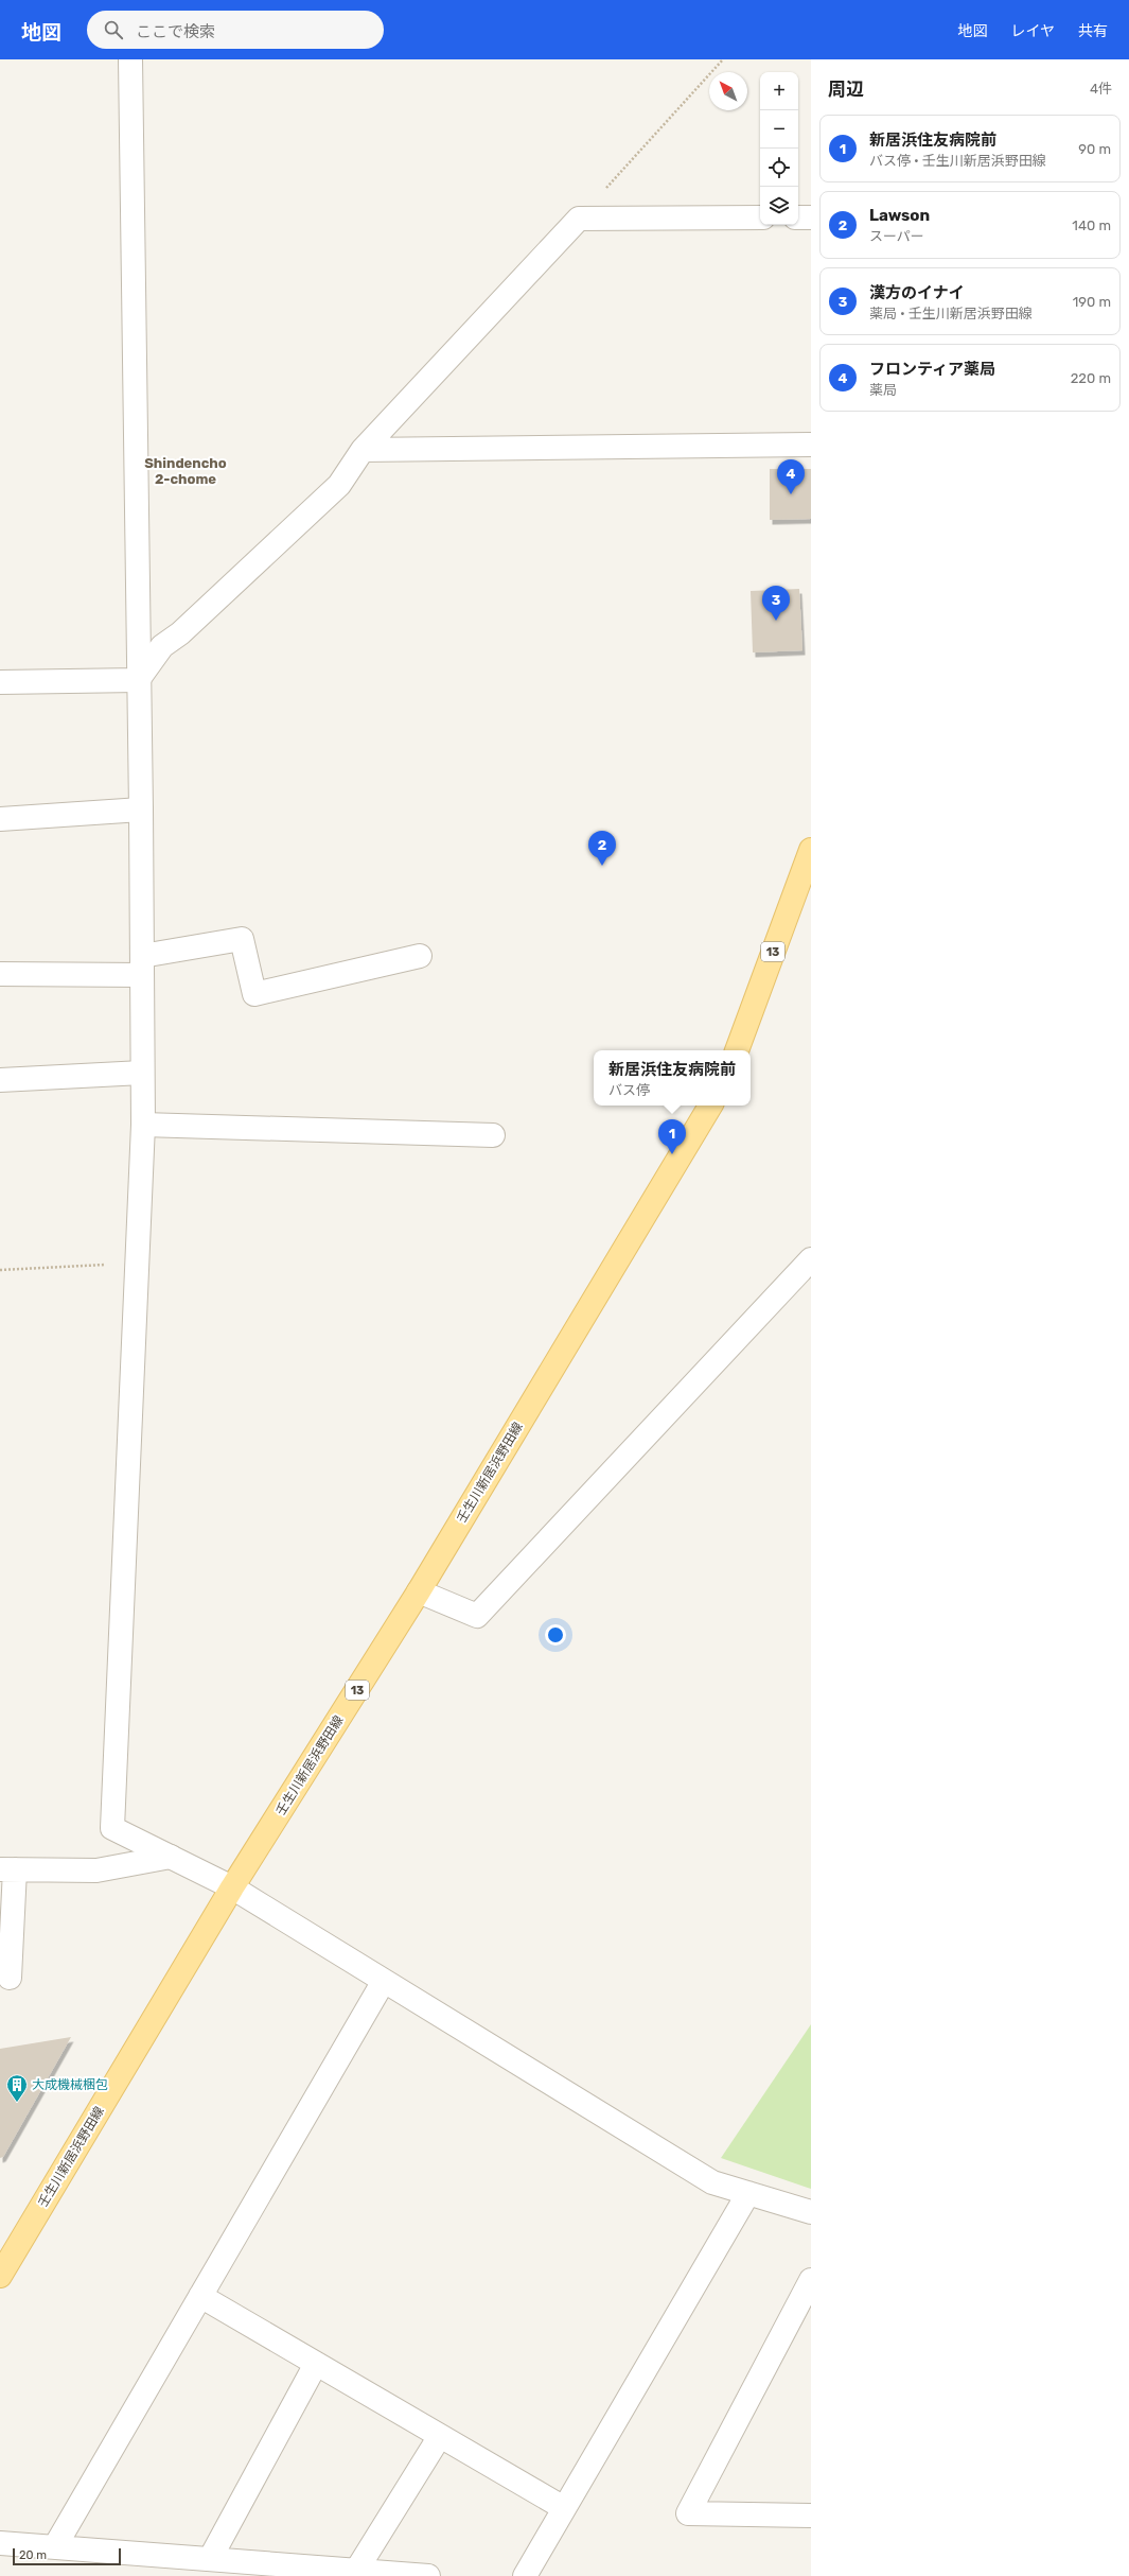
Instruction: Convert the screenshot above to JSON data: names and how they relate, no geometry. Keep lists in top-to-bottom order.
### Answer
{
  "streets": {
    "main road": ["13", "壬生川新居浜野田線"]
  },
  "districts": ["Shindencho 2-chome"],
  "places": {
    "building": ["大成機械梱包"]
  },
  "scale_bar": "20 m",
  "north": "top left",
  "page": {
    "header": "地図",
    "search": "ここで検索",
    "nav": ["地図", "レイヤ", "共有"],
    "heading": ["周辺", "4件"],
    "map_buttons": ["+", "−"],
    "list": [
      {
        "mark": "1",
        "name": "新居浜住友病院前",
        "note": "バス停 · 壬生川新居浜野田線",
        "value": "90 m"
      },
      {
        "mark": "2",
        "name": "Lawson",
        "note": "スーパー",
        "value": "140 m"
      },
      {
        "mark": "3",
        "name": "漢方のイナイ",
        "note": "薬局 · 壬生川新居浜野田線",
        "value": "190 m"
      },
      {
        "mark": "4",
        "name": "フロンティア薬局",
        "note": "薬局",
        "value": "220 m"
      }
    ],
    "pins": [
      "4",
      "3",
      "2",
      "1"
    ],
    "popup": ["新居浜住友病院前", "バス停"],
    "scale": "20 m"
  }
}
